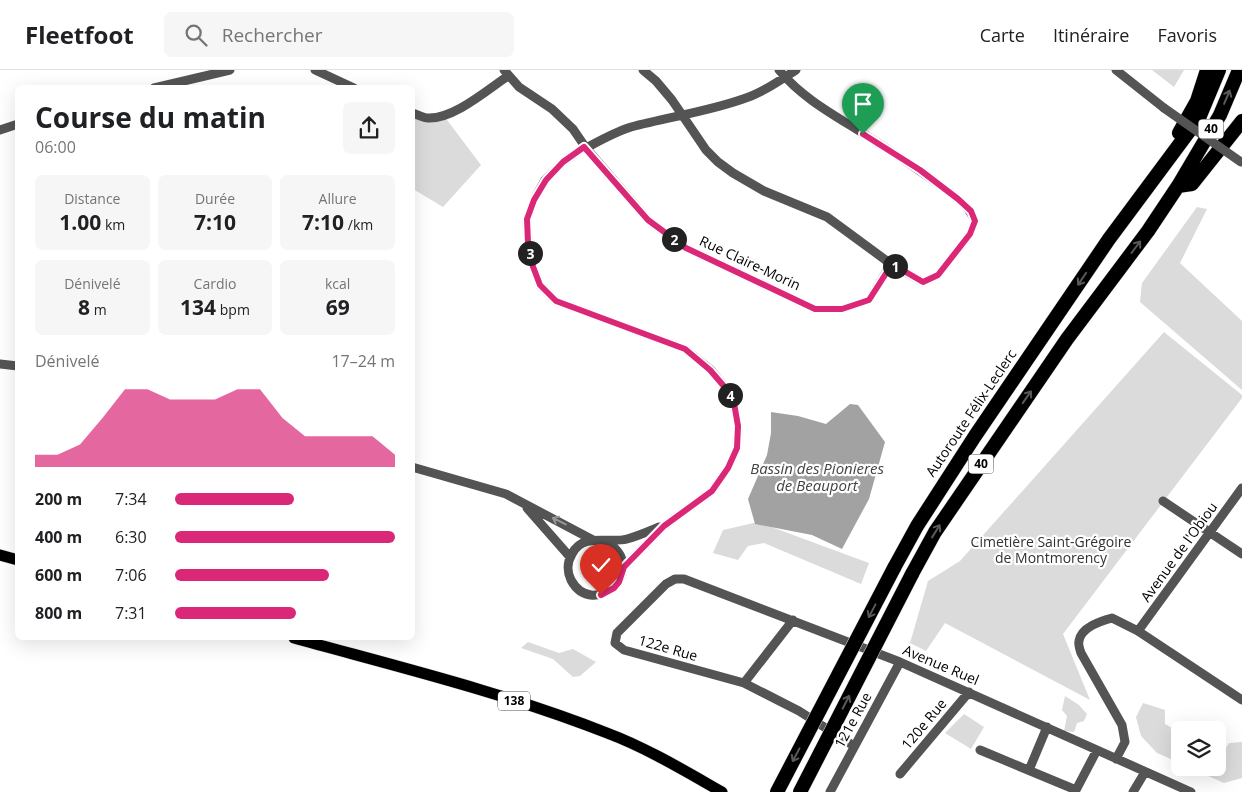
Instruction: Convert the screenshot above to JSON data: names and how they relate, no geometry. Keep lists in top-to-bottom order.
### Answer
{
  "streets": {
    "highway": ["40", "Autoroute Félix-Leclerc"],
    "main road": ["138"],
    "street": [
      "Rue Claire-Morin",
      "Avenue de l'Obiou",
      "122e Rue",
      "Avenue Ruel",
      "121e Rue",
      "120e Rue"
    ]
  },
  "crossings": [
    ["122e Rue", "Avenue Ruel"],
    ["122e Rue", "121e Rue"],
    ["Avenue Ruel", "121e Rue"],
    ["Avenue Ruel", "120e Rue"]
  ],
  "water": ["Bassin des Pionieres de Beauport"],
  "parks": ["Cimetière Saint-Grégoire de Montmorency"],
  "page": {
    "header": "Fleetfoot",
    "search": "Rechercher",
    "nav": ["Carte", "Itinéraire", "Favoris"],
    "heading": ["Course du matin", "06:00"],
    "stats": [
      ["Distance", "1.00 km"],
      ["Durée", "7:10"],
      ["Allure", "7:10 /km"],
      ["Dénivelé", "8 m"],
      ["Cardio", "134 bpm"],
      ["kcal", "69"]
    ],
    "pins": [
      "2",
      "3",
      "1",
      "4"
    ],
    "chart": ["Dénivelé", "17–24 m"],
    "list": [
      {
        "name": "200 m",
        "note": "7:34"
      },
      {
        "name": "400 m",
        "note": "6:30"
      },
      {
        "name": "600 m",
        "note": "7:06"
      },
      {
        "name": "800 m",
        "note": "7:31"
      }
    ]
  }
}
